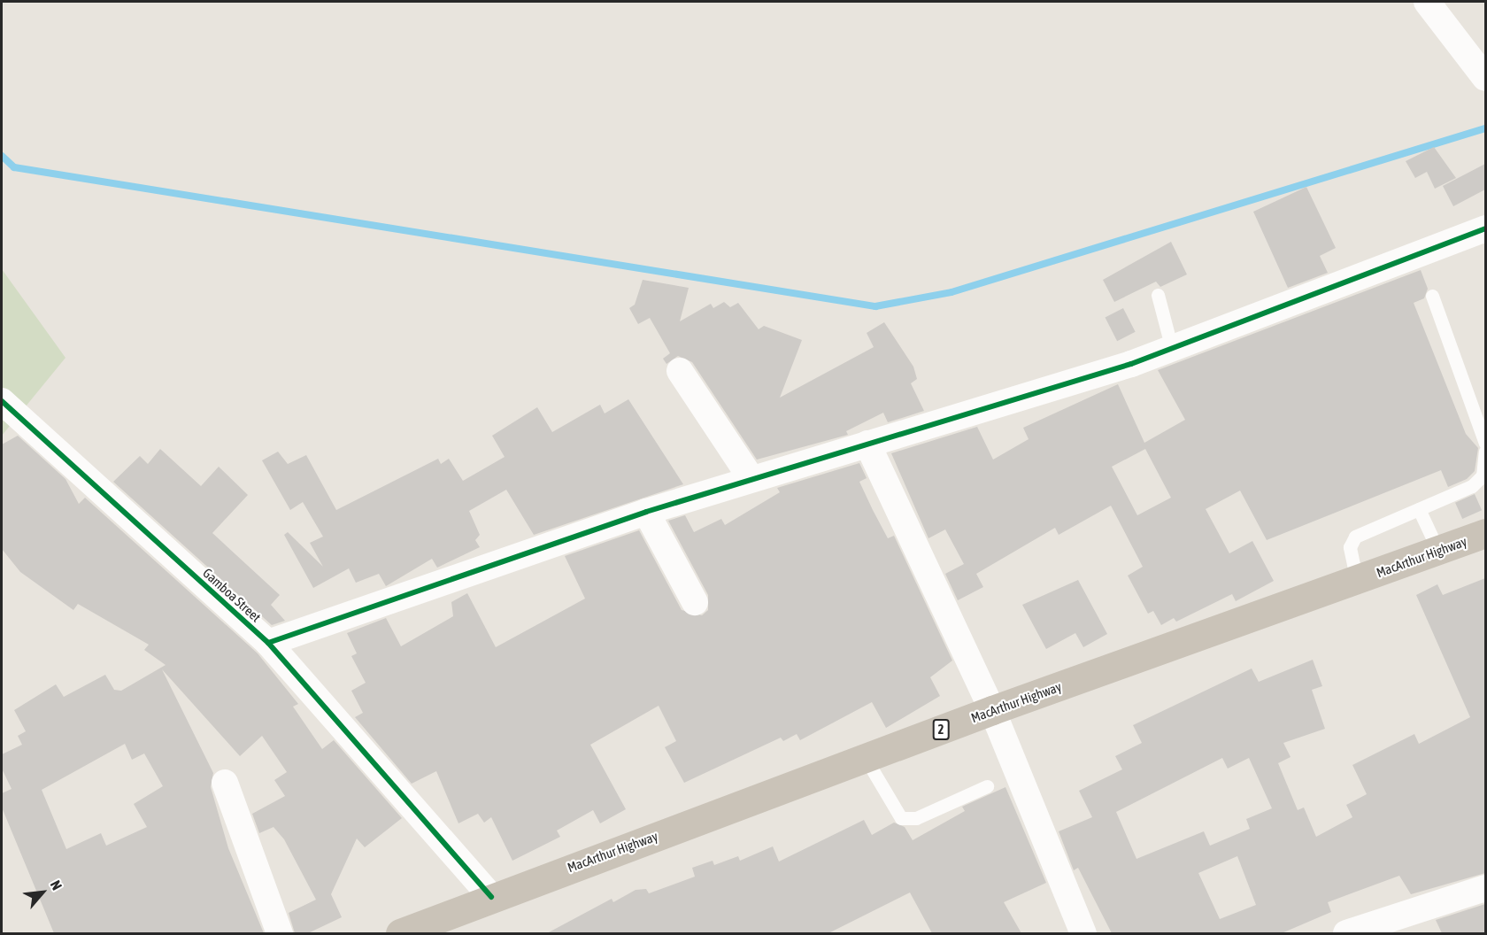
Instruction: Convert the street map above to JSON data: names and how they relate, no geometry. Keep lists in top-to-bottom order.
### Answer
{
  "streets": {
    "highway": ["MacArthur Highway", "2"],
    "street": ["Gamboa Street"]
  },
  "crossings": [
    ["MacArthur Highway", "Gamboa Street"]
  ],
  "north": "top right"
}
